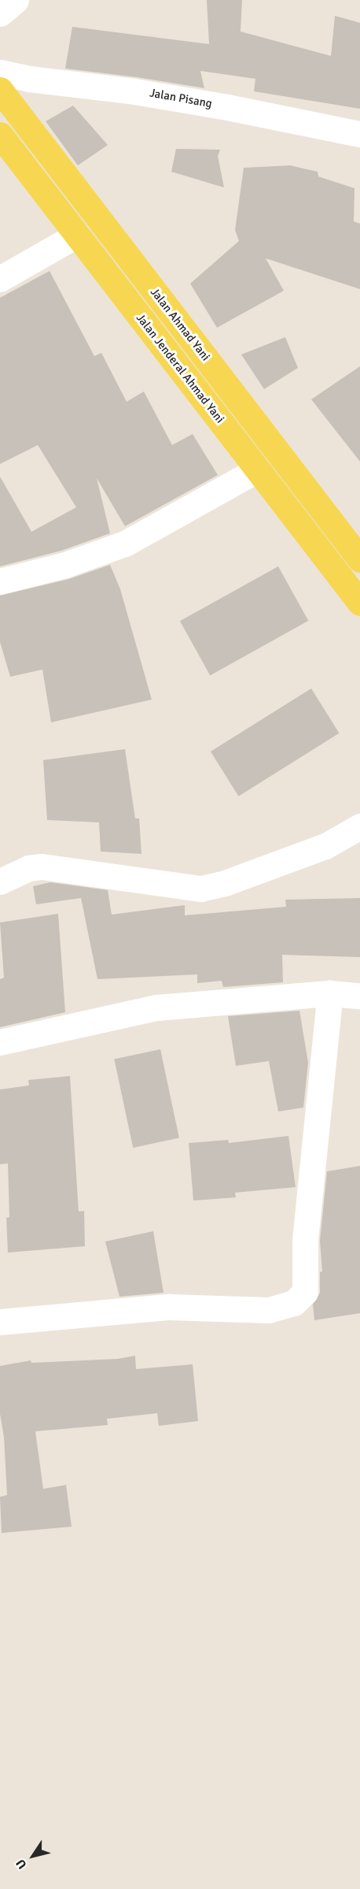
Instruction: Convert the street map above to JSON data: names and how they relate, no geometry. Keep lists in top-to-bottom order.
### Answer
{
  "streets": {
    "main road": ["Jalan Ahmad Yani", "Jalan Jenderal Ahmad Yani"],
    "street": ["Jalan Pisang"]
  },
  "north": "bottom left"
}
